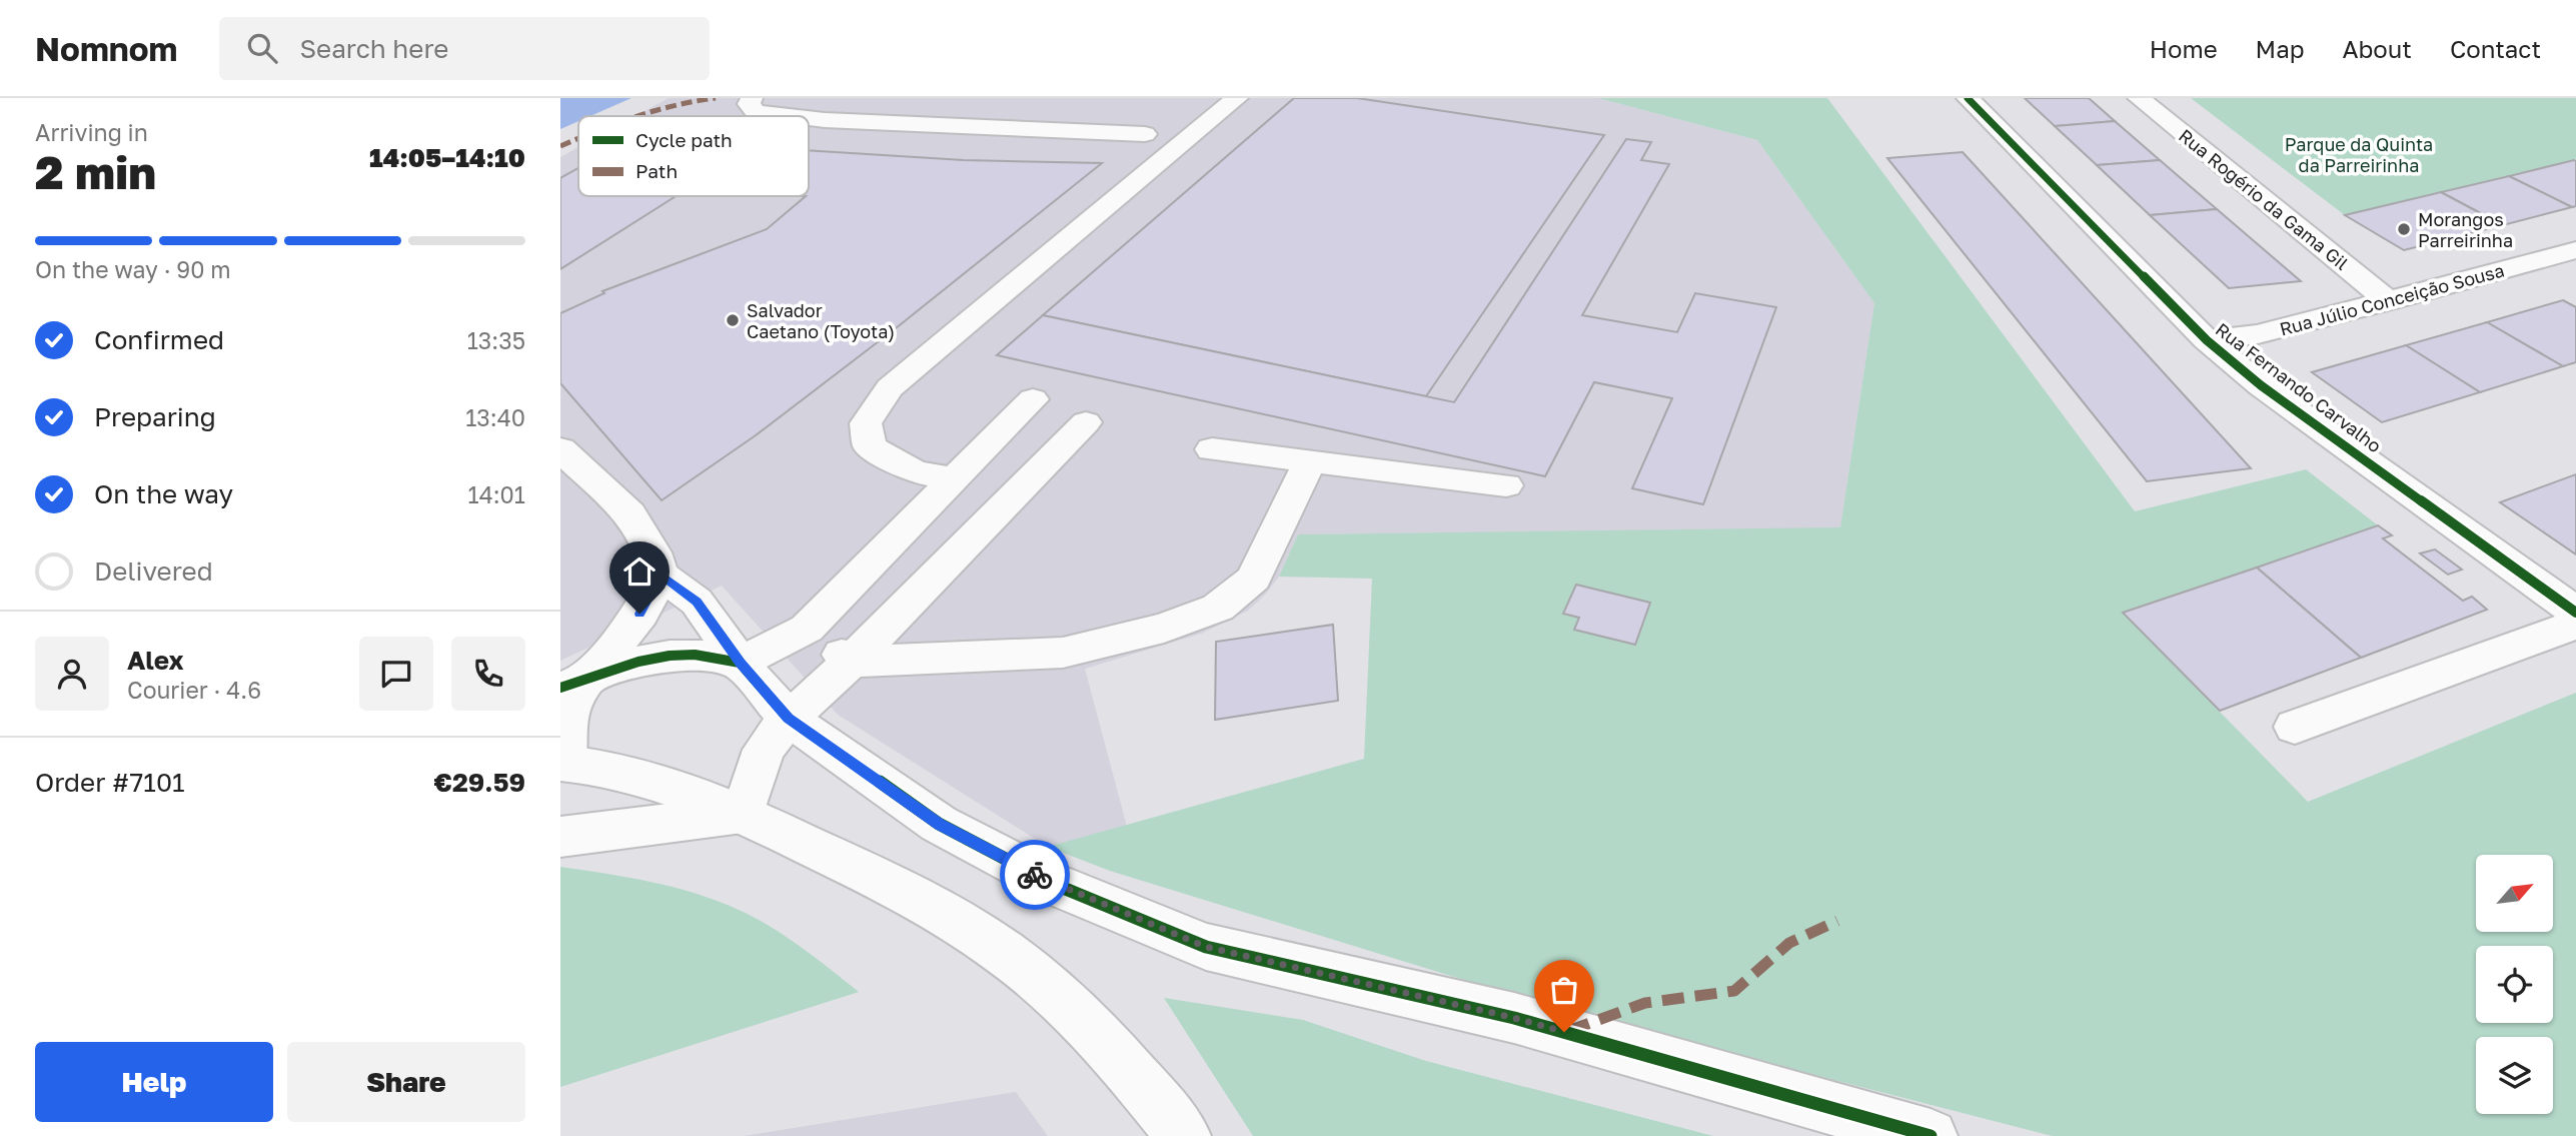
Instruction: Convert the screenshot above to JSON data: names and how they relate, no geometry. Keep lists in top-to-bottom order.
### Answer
{
  "streets": {
    "street": ["Rua Rogério da Gama Gil", "Rua Júlio Conceição Sousa", "Rua Fernando Carvalho"]
  },
  "crossings": [
    ["Rua Rogério da Gama Gil", "Rua Júlio Conceição Sousa"],
    ["Rua Júlio Conceição Sousa", "Rua Fernando Carvalho"]
  ],
  "parks": ["Parque da Quinta da Parreirinha"],
  "places": ["Morangos Parreirinha", "Salvador Caetano (Toyota)"],
  "legend": ["Cycle path", "Path"],
  "north": "top right",
  "page": {
    "header": "Nomnom",
    "search": "Search here",
    "nav": [
      "Home",
      "Map",
      "About",
      "Contact"
    ],
    "heading": ["2 min", "Arriving in", "14:05–14:10"],
    "panel": [
      "Alex",
      "Courier · 4.6",
      "Order #7101",
      "€29.59"
    ],
    "bar": "On the way · 90 m",
    "list": [
      ["Confirmed", "13:35"],
      ["Preparing", "13:40"],
      ["On the way", "14:01"],
      "Delivered"
    ],
    "buttons": ["Help", "Share"]
  }
}
